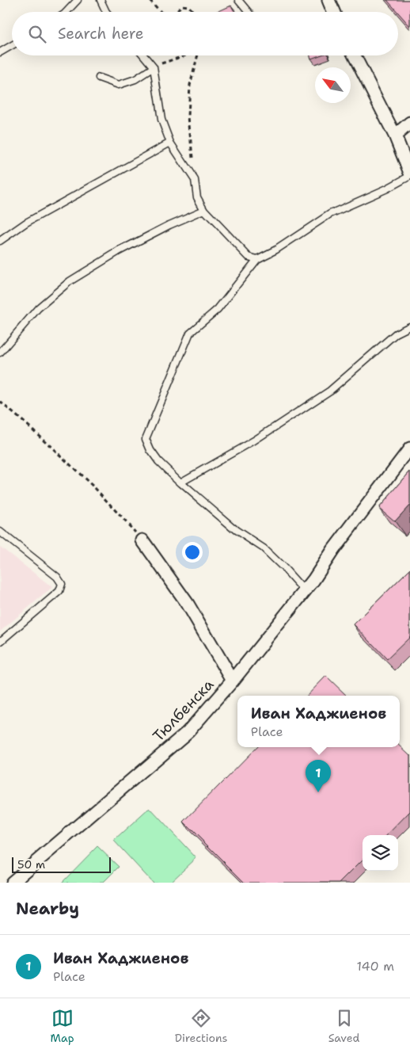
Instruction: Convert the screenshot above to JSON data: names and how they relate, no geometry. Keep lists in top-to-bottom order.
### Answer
{
  "streets": {
    "street": ["Тюлбенска"]
  },
  "scale_bar": "50 m",
  "north": "top left",
  "page": {
    "search": "Search here",
    "popup": ["Иван Хаджиенов", "Place"],
    "pins": "1",
    "scale": "50 m",
    "heading": "Nearby",
    "list": [
      {
        "mark": "1",
        "name": "Иван Хаджиенов",
        "note": "Place",
        "value": "140 m"
      }
    ],
    "nav": ["Map", "Directions", "Saved"]
  }
}
